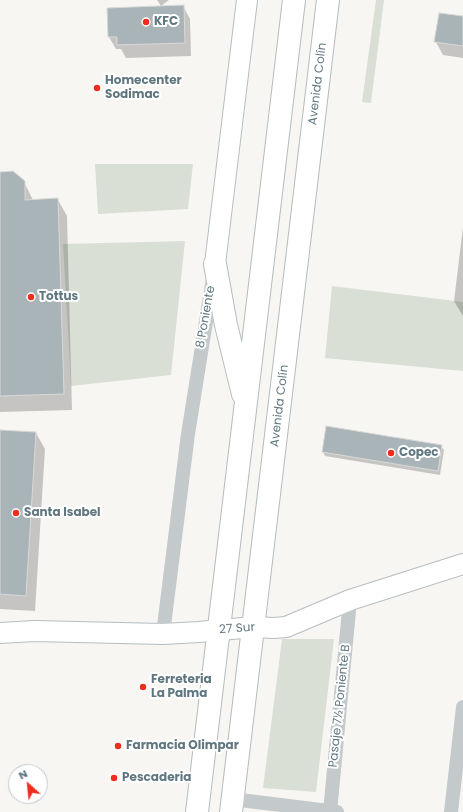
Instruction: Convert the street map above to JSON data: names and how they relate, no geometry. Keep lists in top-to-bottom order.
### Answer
{
  "streets": {
    "main road": ["Avenida Colín"],
    "street": ["8 Poniente", "27 Sur", "Pasaje 7½ Poniente B"]
  },
  "crossings": [
    ["Avenida Colín", "27 Sur"],
    ["8 Poniente", "27 Sur"],
    ["27 Sur", "Pasaje 7½ Poniente B"]
  ],
  "places": [
    "KFC",
    "Homecenter Sodimac",
    "Tottus",
    "Copec",
    "Santa Isabel",
    "Ferreteria La Palma",
    "Farmacia Olimpar",
    "Pescaderia"
  ],
  "north": "top left"
}
